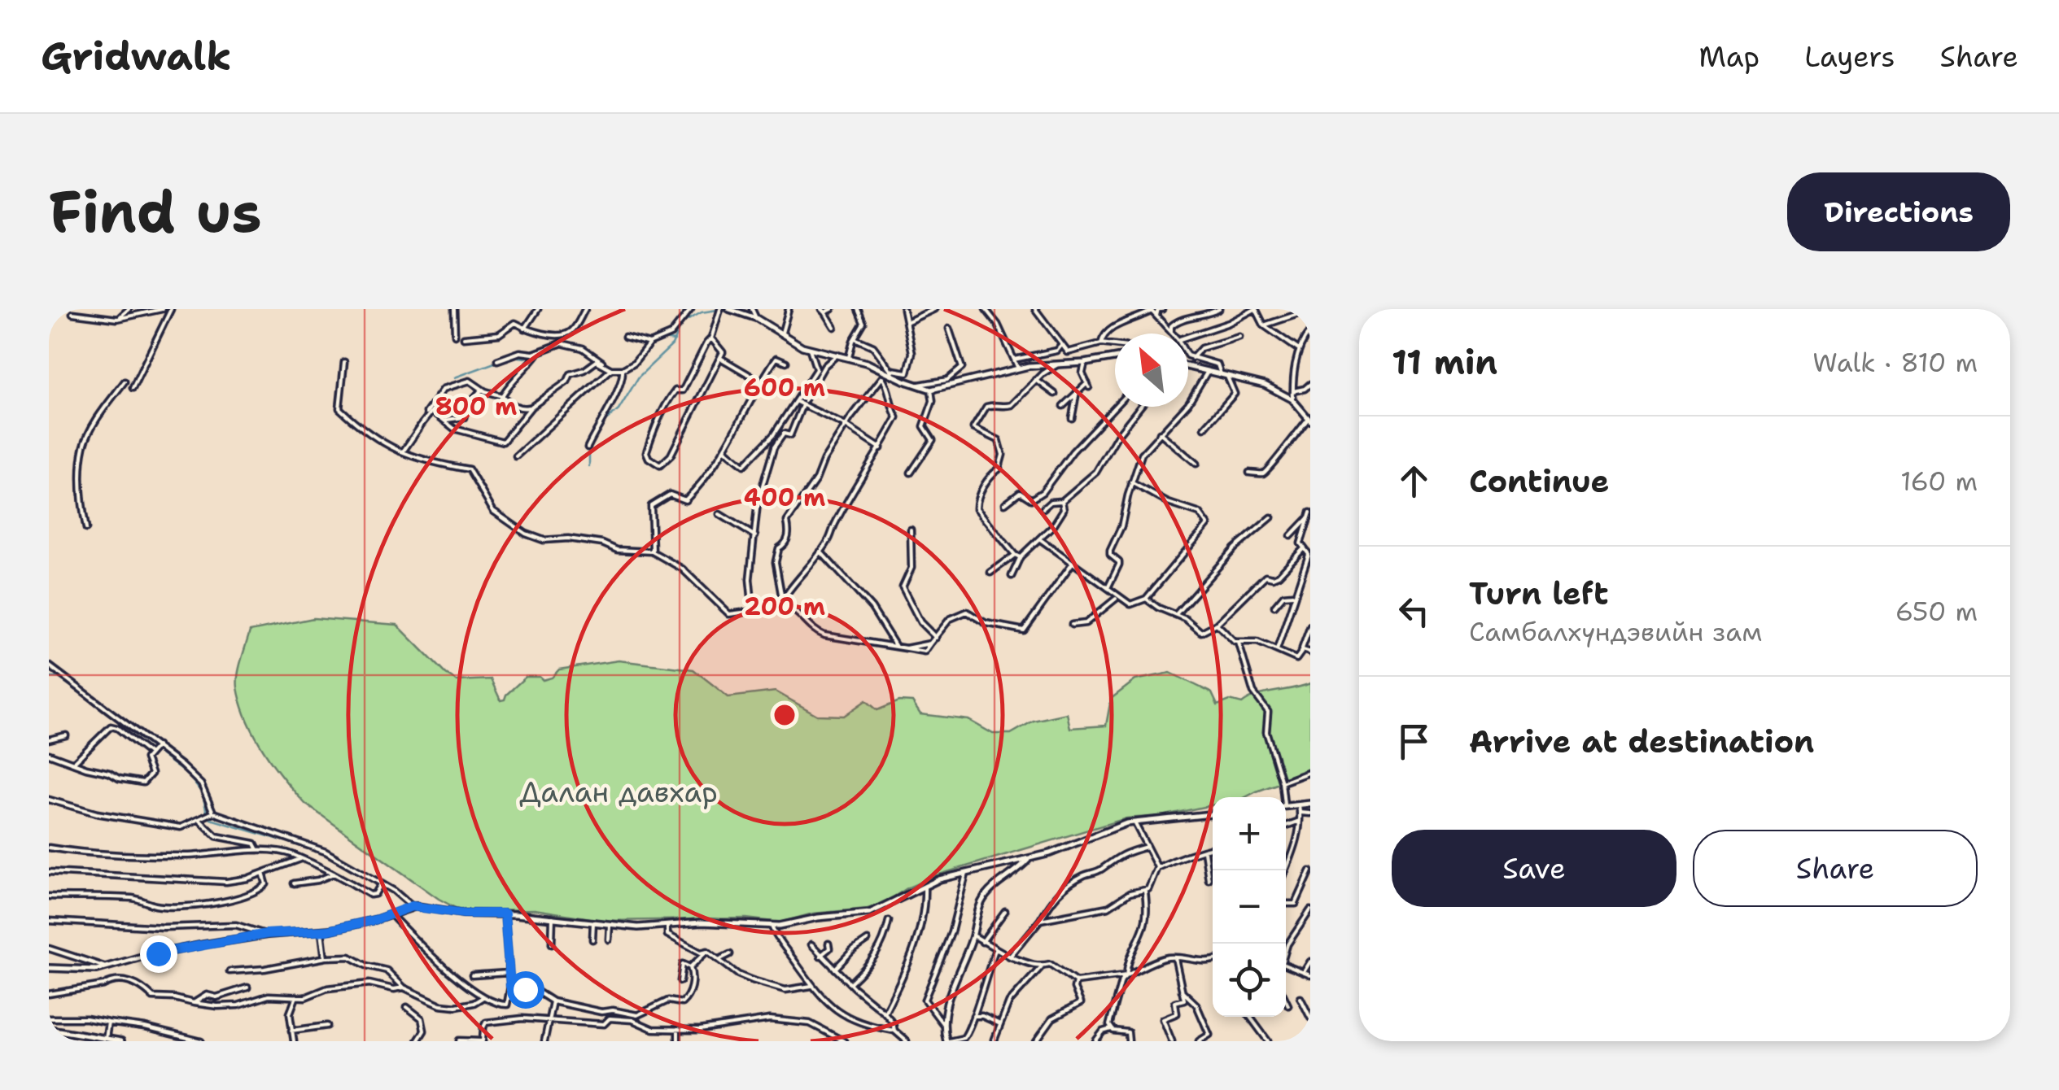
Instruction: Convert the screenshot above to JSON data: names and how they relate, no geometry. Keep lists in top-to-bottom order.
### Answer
{
  "parks": ["Далан давхар"],
  "north": "top left",
  "page": {
    "header": "Gridwalk",
    "nav": ["Map", "Layers", "Share"],
    "buttons": [
      "Directions",
      ["Save", "Share"]
    ],
    "title": "Find us",
    "heading": ["11 min", "Walk · 810 m"],
    "list": [
      ["Continue", "160 m"],
      ["Turn left", "Самбалхүндэвийн зам", "650 m"],
      "Arrive at destination"
    ],
    "map_buttons": ["+", "−"]
  },
  "rings": [
    "600 m",
    "800 m",
    "400 m",
    "200 m"
  ]
}
